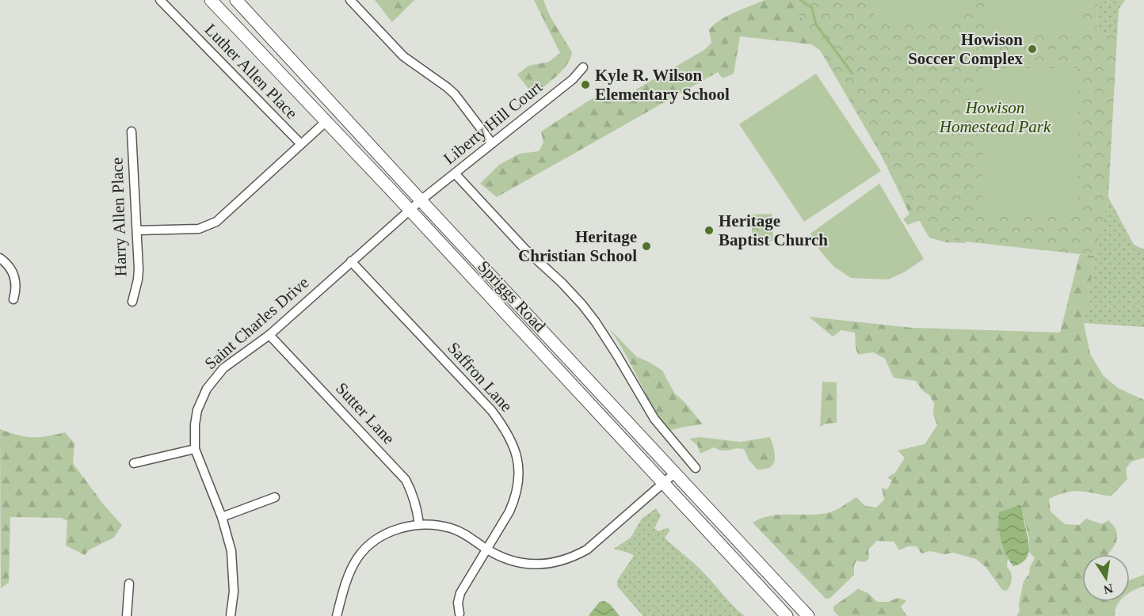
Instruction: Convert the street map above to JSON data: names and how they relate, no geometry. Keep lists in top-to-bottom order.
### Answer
{
  "streets": {
    "main road": ["Spriggs Road"],
    "street": [
      "Luther Allen Place",
      "Liberty Hill Court",
      "Harry Allen Place",
      "Saint Charles Drive",
      "Saffron Lane",
      "Sutter Lane"
    ]
  },
  "crossings": [
    ["Liberty Hill Court", "Spriggs Road"],
    ["Liberty Hill Court", "Saint Charles Drive"],
    ["Spriggs Road", "Saint Charles Drive"],
    ["Saint Charles Drive", "Saffron Lane"],
    ["Saint Charles Drive", "Sutter Lane"]
  ],
  "parks": ["Howison Homestead Park"],
  "places": [
    "Howison Soccer Complex",
    "Kyle R. Wilson Elementary School",
    "Heritage Baptist Church",
    "Heritage Christian School"
  ],
  "north": "bottom"
}
